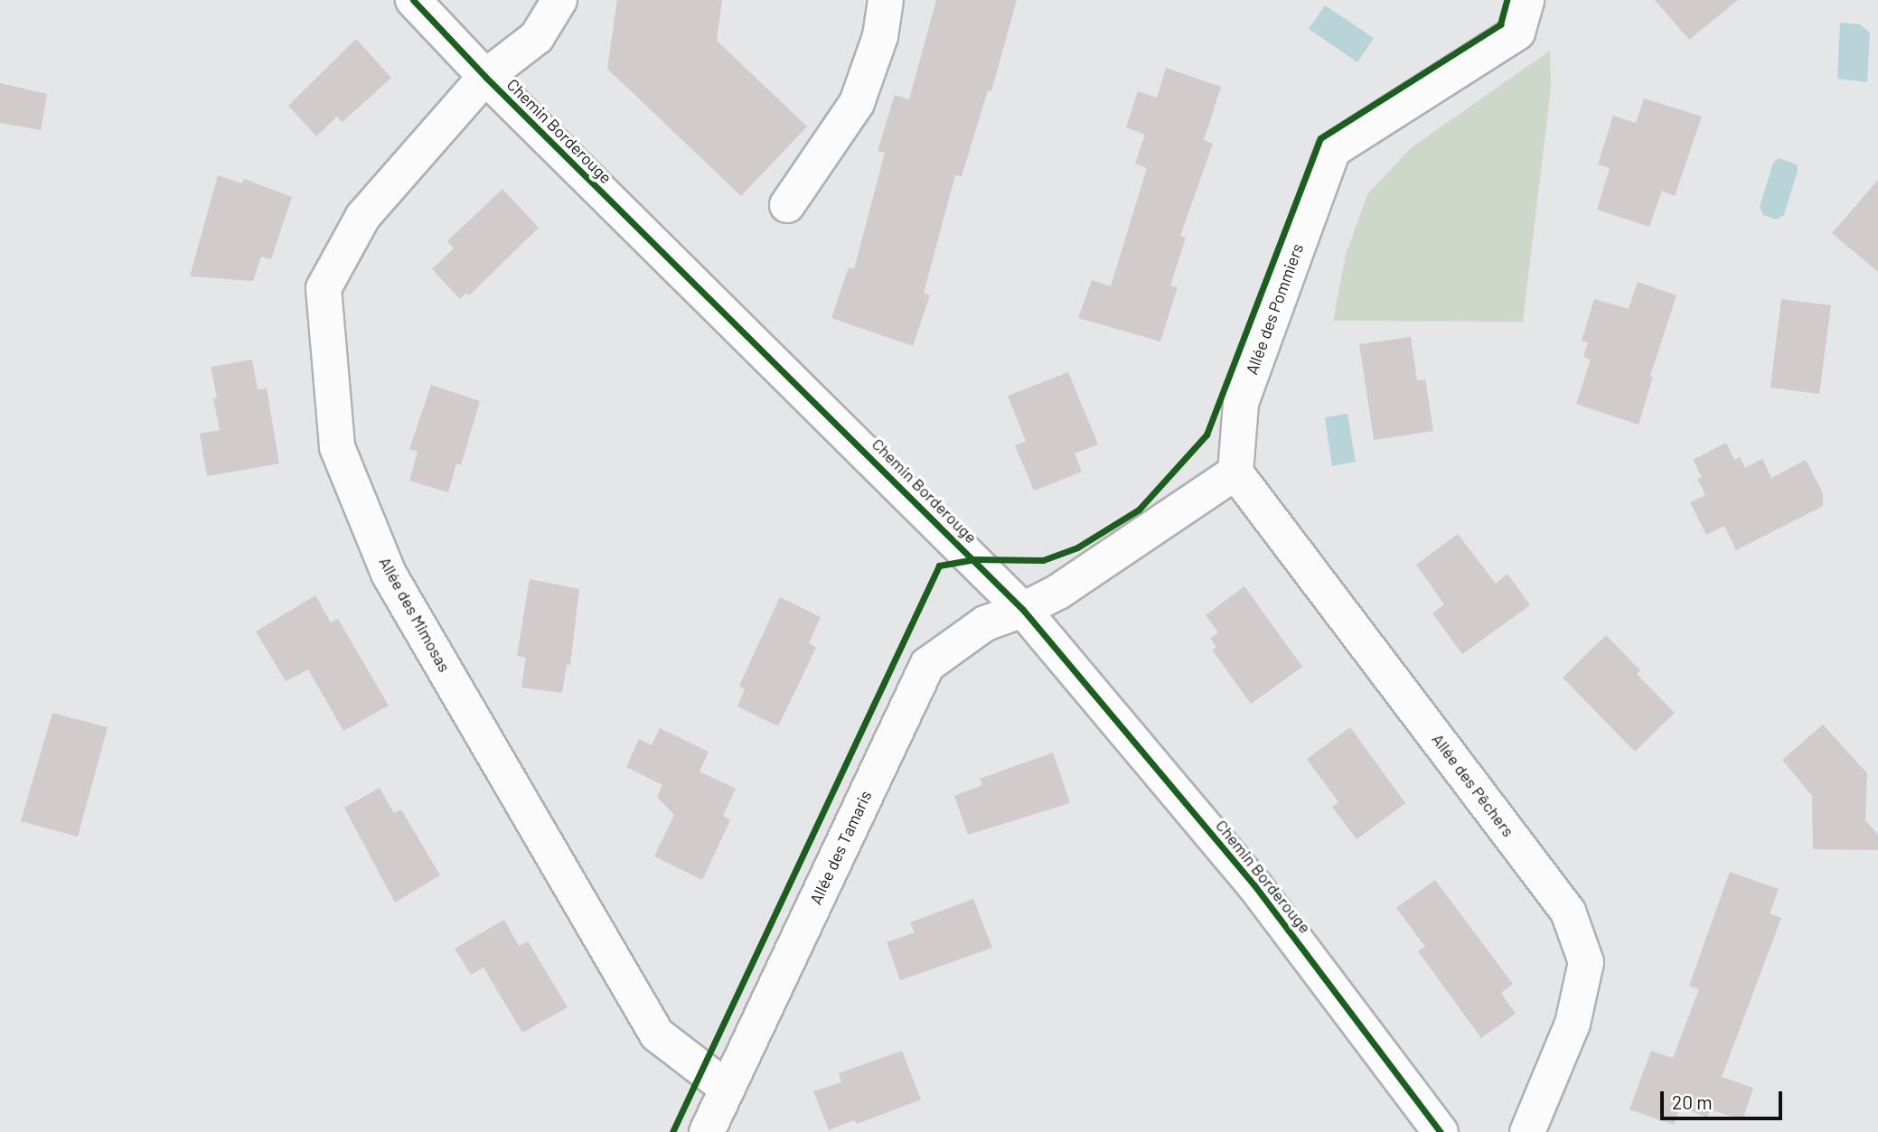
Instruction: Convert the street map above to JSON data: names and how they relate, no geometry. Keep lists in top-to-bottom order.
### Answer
{
  "streets": {
    "street": [
      "Chemin Borderouge",
      "Allée des Pommiers",
      "Allée des Mimosas",
      "Allée des Pêchers",
      "Allée des Tamaris"
    ]
  },
  "crossings": [
    ["Chemin Borderouge", "Allée des Mimosas"],
    ["Chemin Borderouge", "Allée des Tamaris"],
    ["Allée des Pommiers", "Allée des Pêchers"],
    ["Allée des Mimosas", "Allée des Tamaris"]
  ],
  "scale_bar": "20 m"
}
